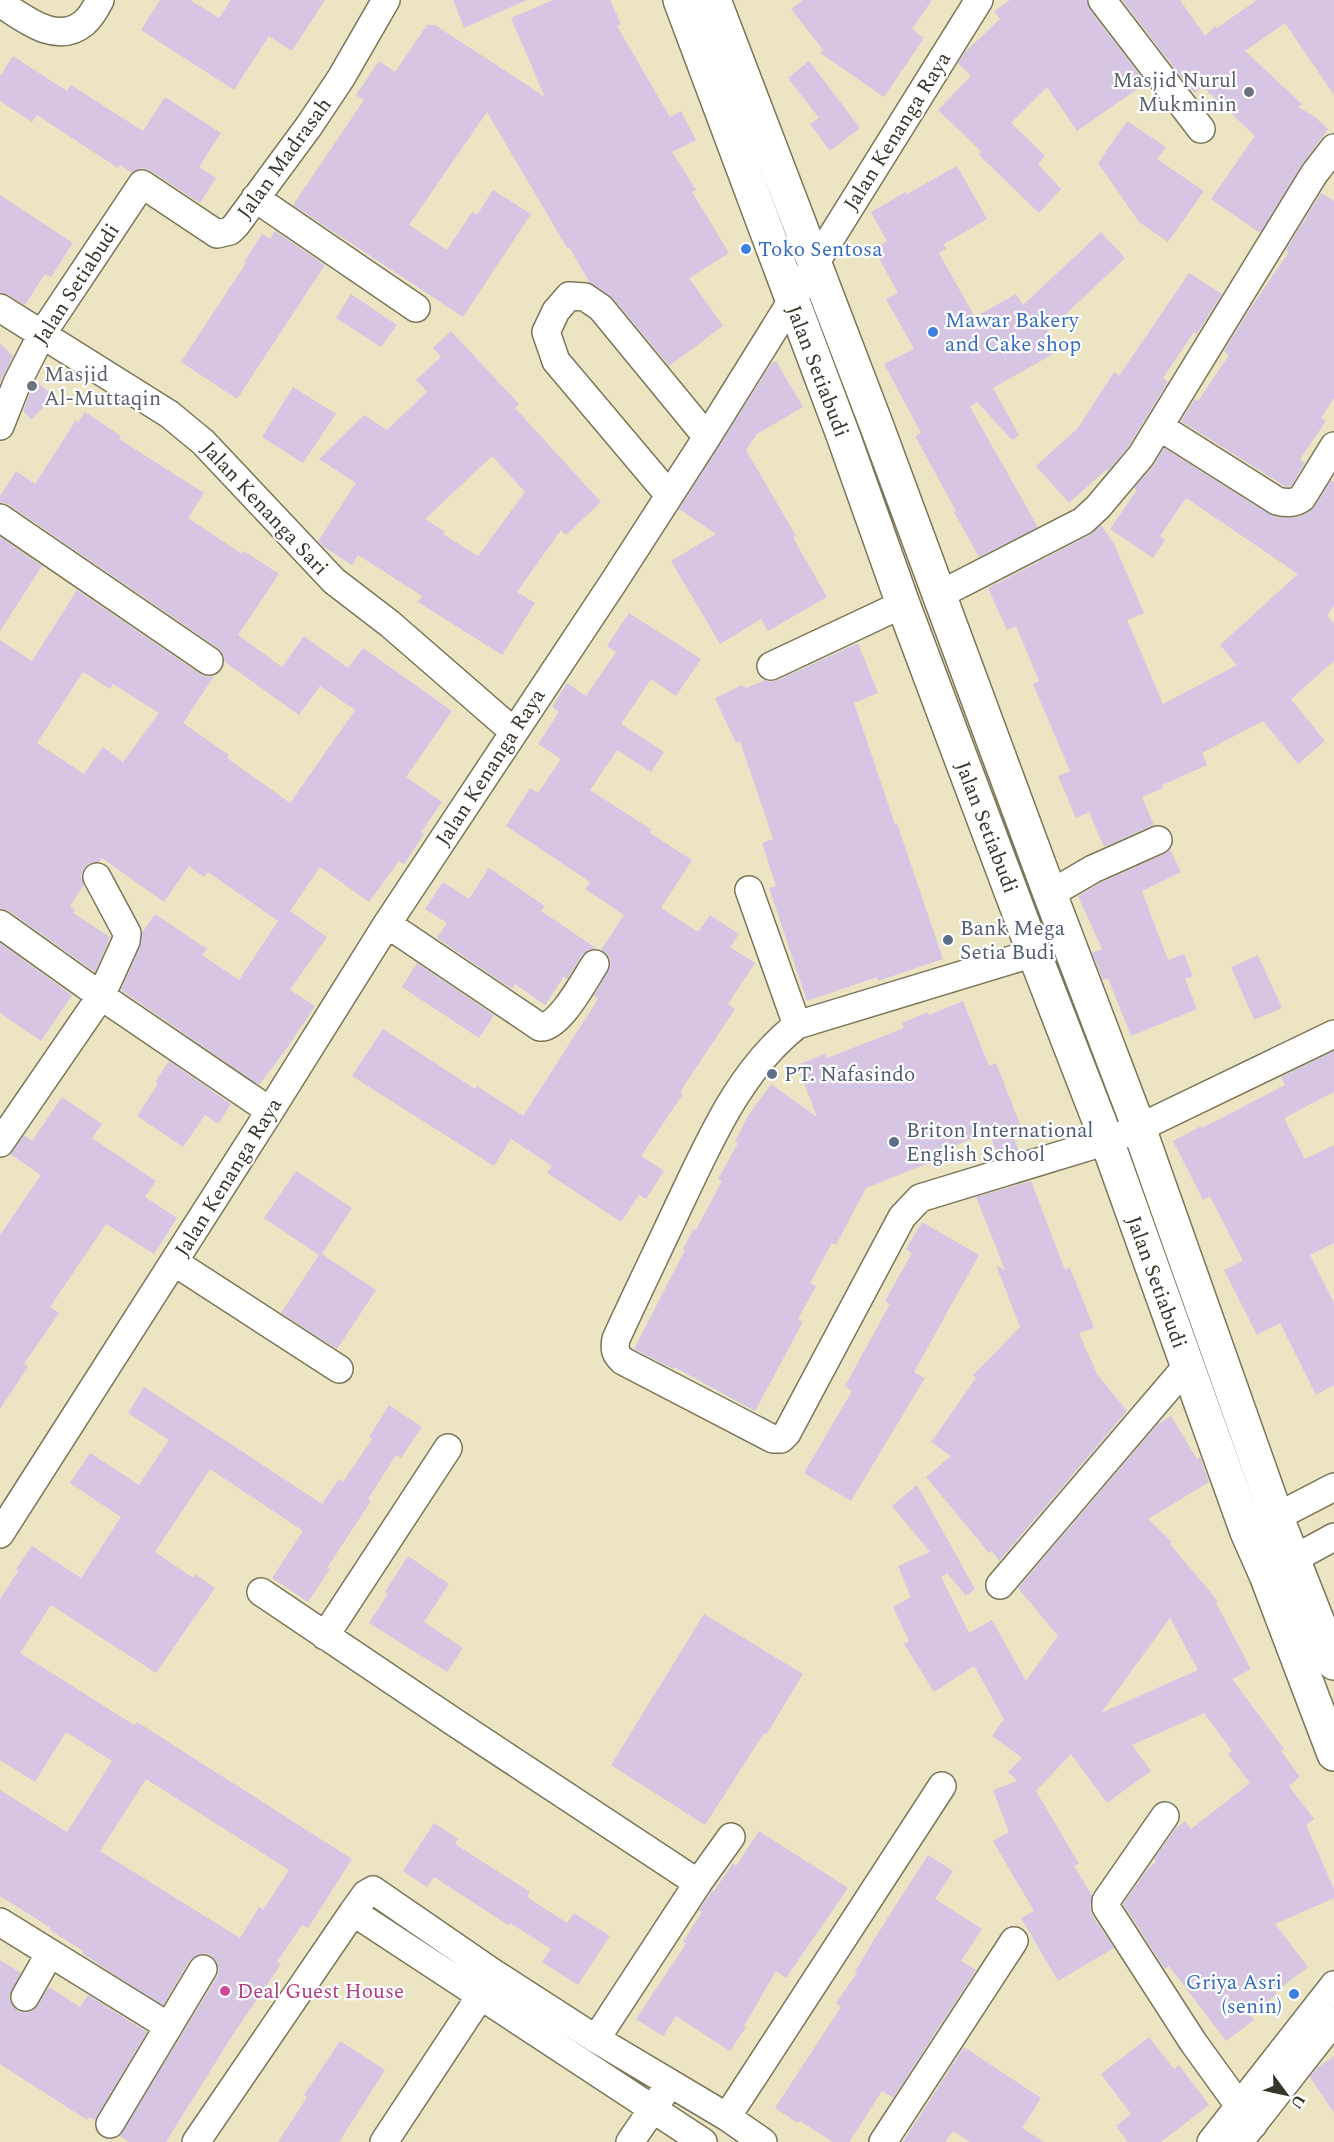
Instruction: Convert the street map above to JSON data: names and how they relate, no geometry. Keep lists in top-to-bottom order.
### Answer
{
  "streets": {
    "main road": ["Jalan Setiabudi"],
    "street": ["Jalan Kenanga Raya", "Jalan Madrasah", "Jalan Kenanga Sari"]
  },
  "crossings": [
    ["Jalan Kenanga Raya", "Jalan Setiabudi"],
    ["Jalan Kenanga Raya", "Jalan Kenanga Sari"],
    ["Jalan Madrasah", "Jalan Setiabudi"],
    ["Jalan Setiabudi", "Jalan Kenanga Sari"]
  ],
  "places": [
    "Masjid Nurul Mukminin",
    "Toko Sentosa",
    "Mawar Bakery and Cake shop",
    "Masjid Al-Muttaqin",
    "Bank Mega Setia Budi",
    "PT. Nafasindo",
    "Briton International English School",
    "Deal Guest House",
    "Griya Asri (senin)"
  ],
  "north": "bottom right"
}
